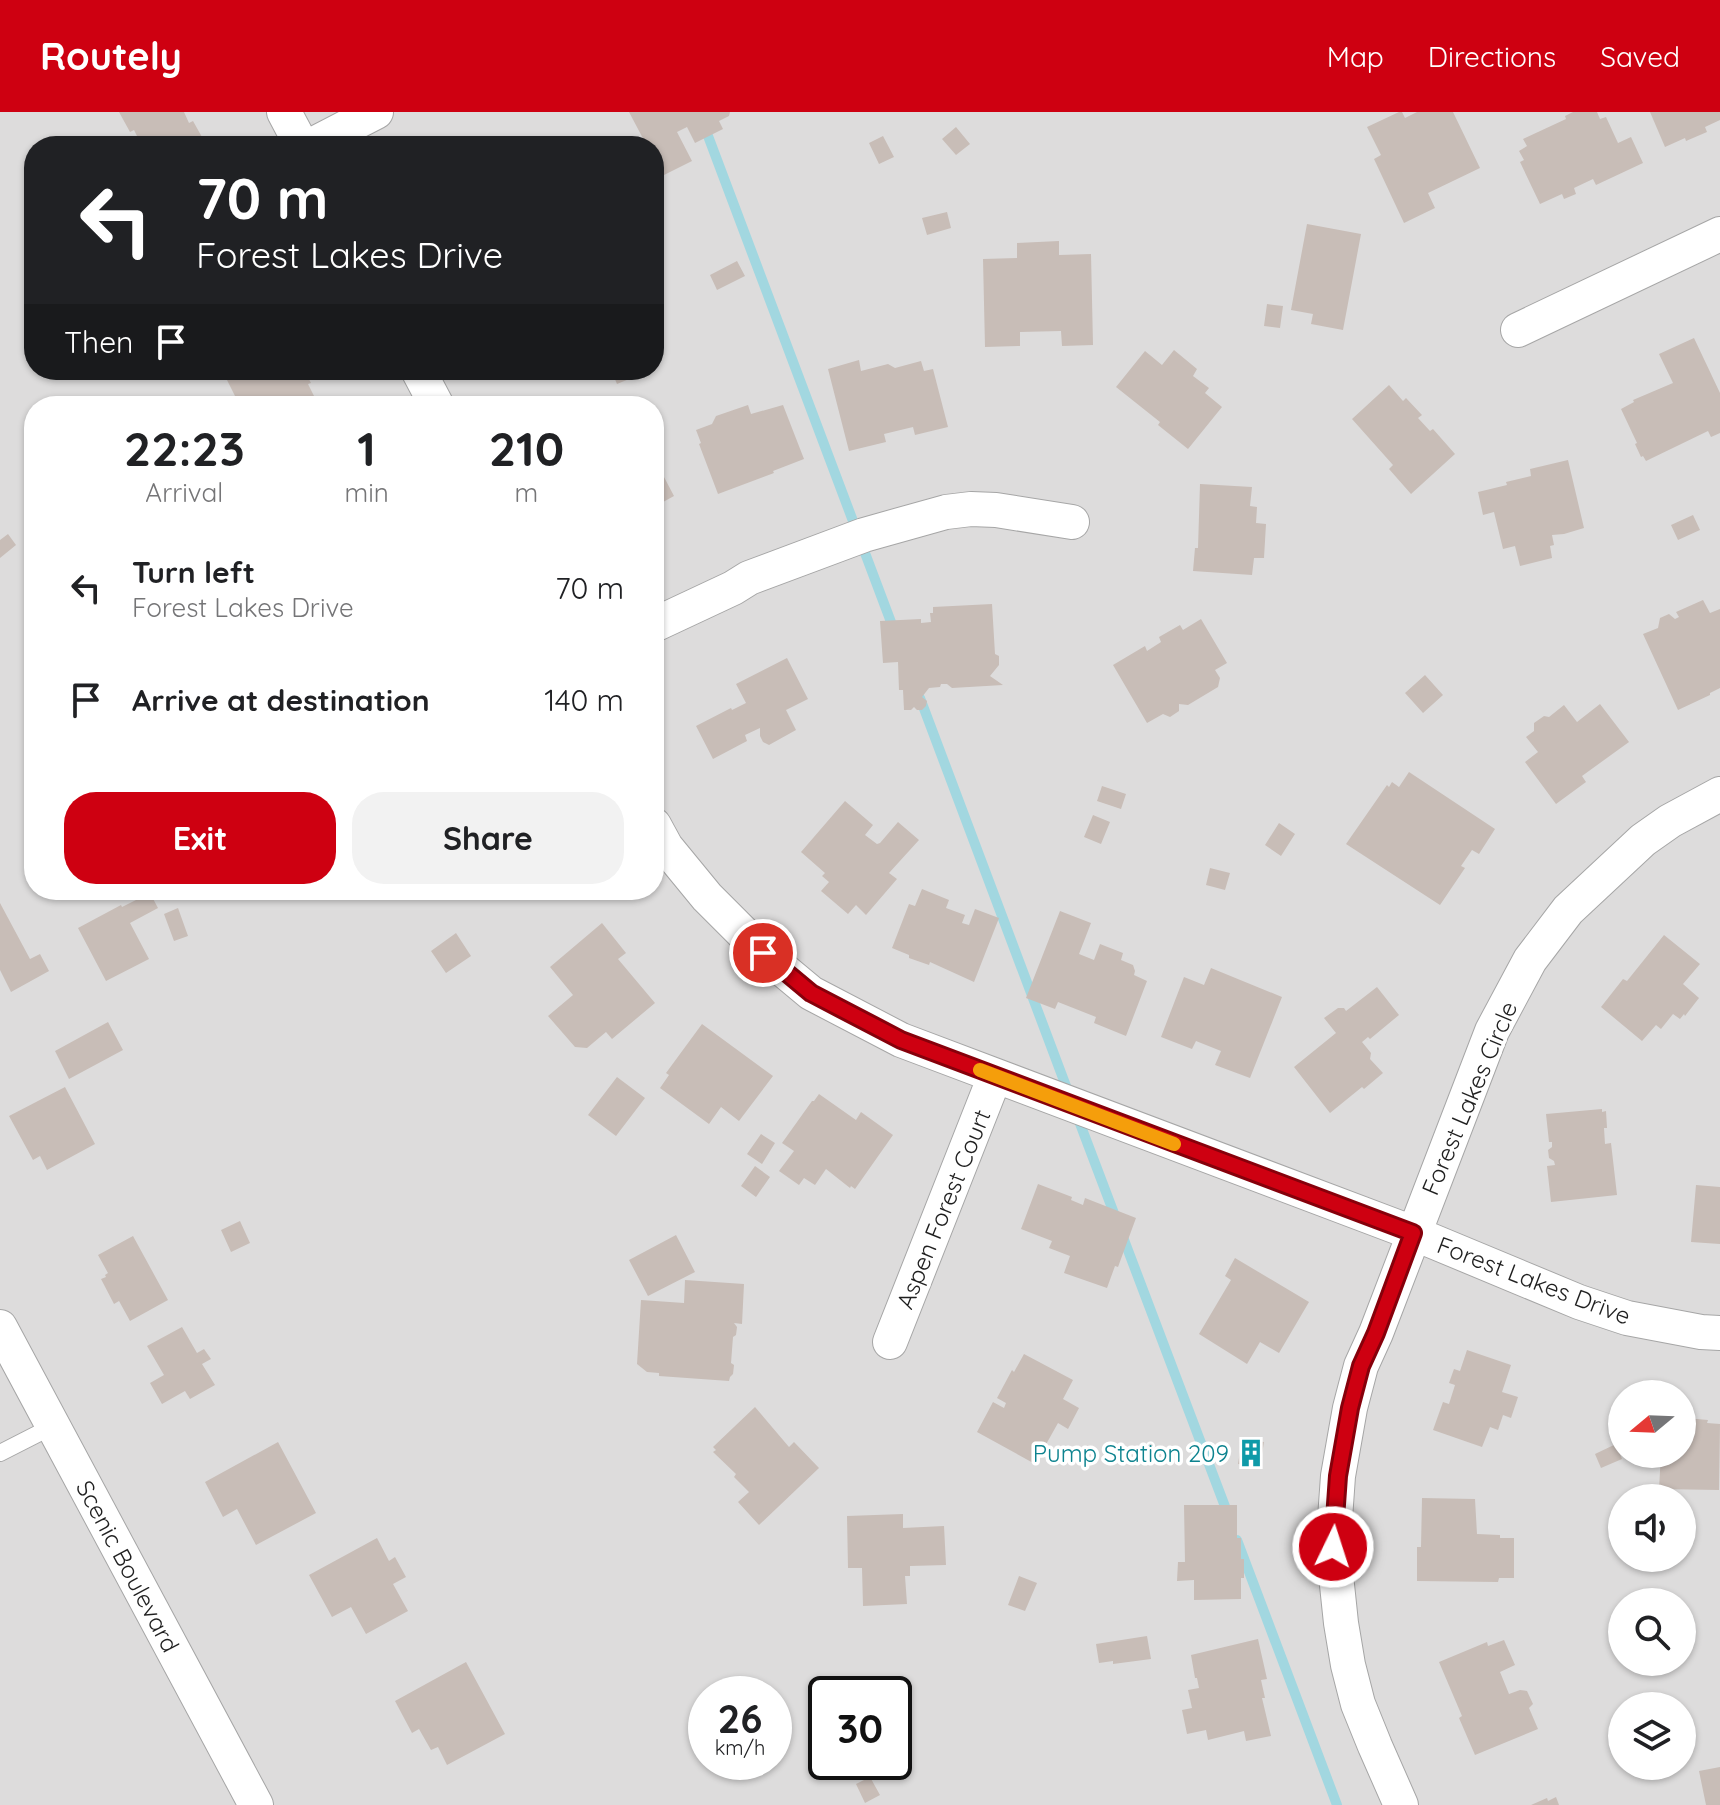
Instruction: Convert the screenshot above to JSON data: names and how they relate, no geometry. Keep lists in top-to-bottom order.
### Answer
{
  "streets": {
    "street": [
      "Forest Lakes Circle",
      "Aspen Forest Court",
      "Forest Lakes Drive",
      "Scenic Boulevard"
    ]
  },
  "crossings": [
    ["Forest Lakes Circle", "Forest Lakes Drive"],
    ["Aspen Forest Court", "Forest Lakes Drive"]
  ],
  "places": {
    "building": ["Pump Station 209"]
  },
  "north": "left",
  "page": {
    "header": "Routely",
    "nav": ["Map", "Directions", "Saved"],
    "turn": ["70 m", "Forest Lakes Drive"],
    "then": "Then",
    "eta": [
      "22:23",
      "Arrival",
      "1",
      "min",
      "210",
      "m"
    ],
    "list": [
      {
        "name": "Turn left",
        "note": "Forest Lakes Drive",
        "value": "70 m"
      },
      {
        "name": "Arrive at destination",
        "value": "140 m"
      }
    ],
    "buttons": ["Exit", "Share"],
    "speed": "26 km/h",
    "limit": "30"
  }
}
